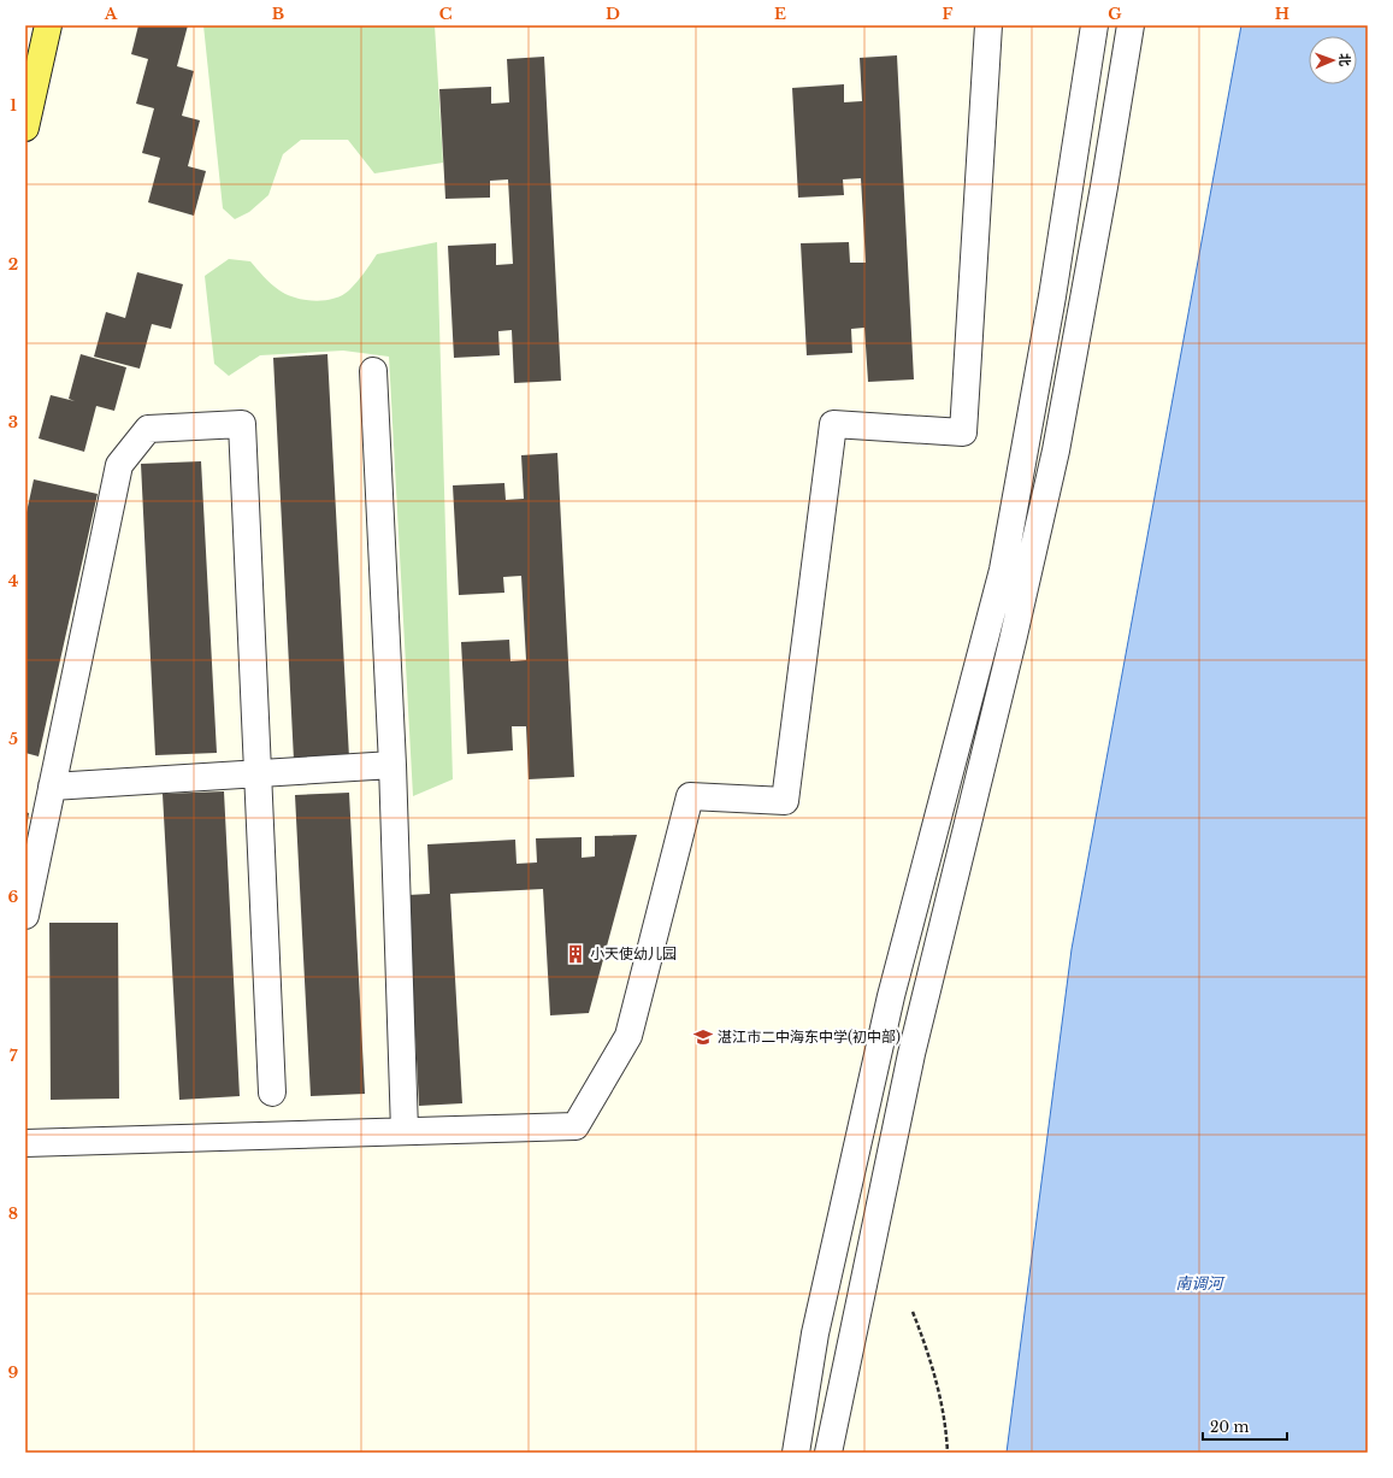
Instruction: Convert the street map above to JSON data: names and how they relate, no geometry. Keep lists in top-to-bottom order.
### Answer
{
  "water": ["南调河"],
  "places": {
    "building": ["小天使幼儿园"],
    "school or university": ["湛江市二中海东中学(初中部)"]
  },
  "scale_bar": "20 m",
  "north": "right",
  "grid": {
    "columns": [
      "A",
      "B",
      "C",
      "D",
      "E",
      "F",
      "G",
      "H"
    ],
    "rows": [
      "1",
      "2",
      "3",
      "4",
      "5",
      "6",
      "7",
      "8",
      "9"
    ]
  }
}
